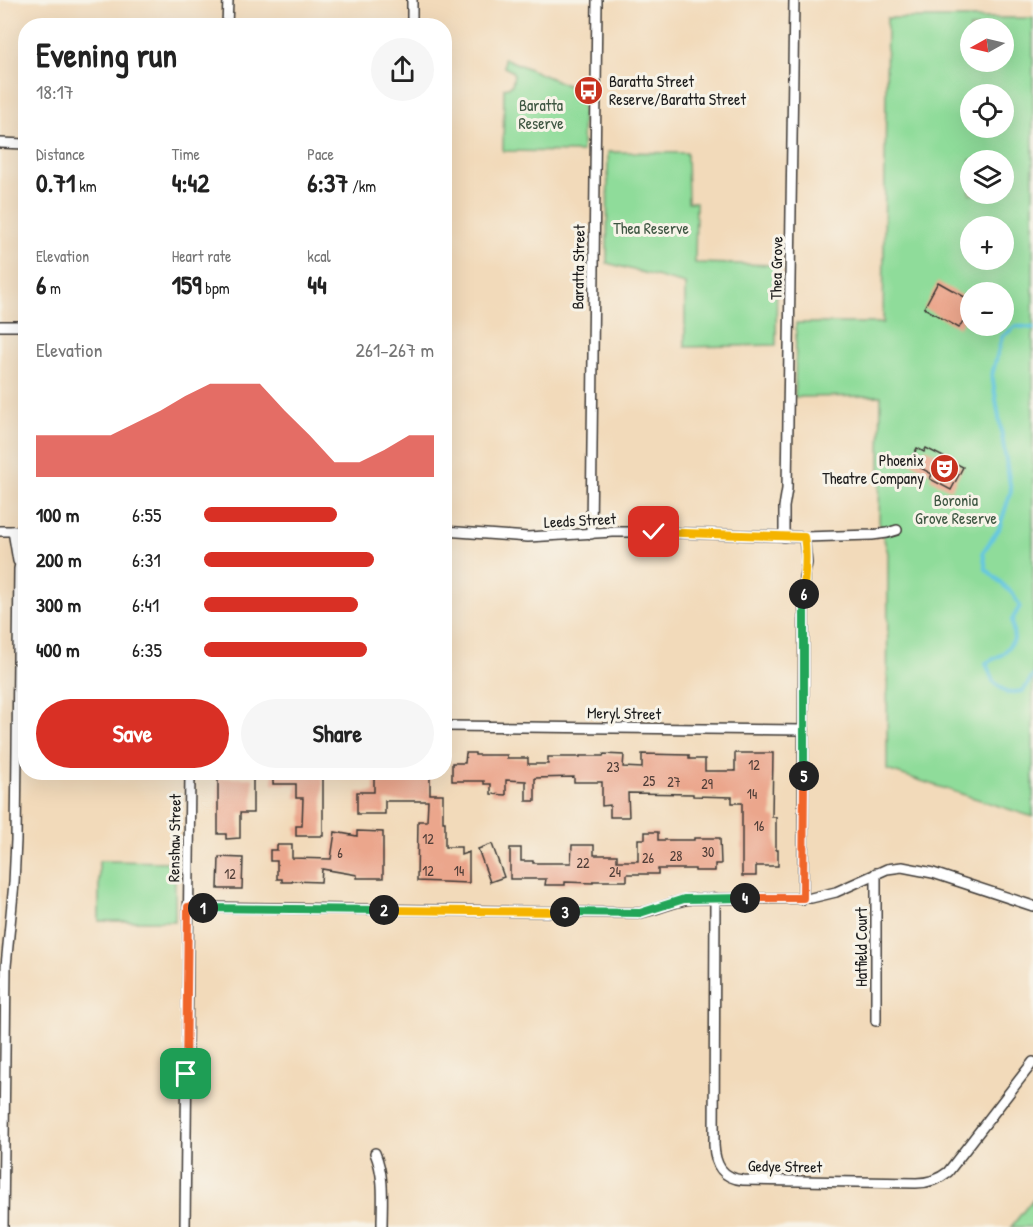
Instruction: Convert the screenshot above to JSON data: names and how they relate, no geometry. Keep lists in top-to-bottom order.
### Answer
{
  "streets": {
    "street": [
      "Baratta Street",
      "Thea Grove",
      "Leeds Street",
      "Meryl Street",
      "Renshaw Street",
      "Hatfield Court",
      "Gedye Street"
    ]
  },
  "crossings": [
    ["Baratta Street", "Leeds Street"],
    ["Thea Grove", "Leeds Street"]
  ],
  "parks": ["Baratta Reserve", "Thea Reserve", "Boronia Grove Reserve"],
  "places": {
    "bus stop": ["Baratta Street Reserve/Baratta Street"],
    "theatre": ["Phoenix Theatre Company"]
  },
  "house_numbers": [
    "12",
    "23",
    "25",
    "27",
    "29",
    "14",
    "16",
    "12",
    "30",
    "6",
    "28",
    "26",
    "22",
    "12",
    "14",
    "24",
    "12"
  ],
  "north": "left",
  "page": {
    "map_buttons": ["+", "−"],
    "heading": ["Evening run", "18:17"],
    "stats": [
      ["Distance", "0.71 km"],
      ["Time", "4:42"],
      ["Pace", "6:37 /km"],
      ["Elevation", "6 m"],
      ["Heart rate", "159 bpm"],
      ["kcal", "44"]
    ],
    "chart": ["Elevation", "261–267 m"],
    "list": [
      {
        "name": "100 m",
        "note": "6:55"
      },
      {
        "name": "200 m",
        "note": "6:31"
      },
      {
        "name": "300 m",
        "note": "6:41"
      },
      {
        "name": "400 m",
        "note": "6:35"
      }
    ],
    "pins": [
      "6",
      "5",
      "4",
      "1",
      "2",
      "3"
    ],
    "buttons": ["Save", "Share"]
  }
}
